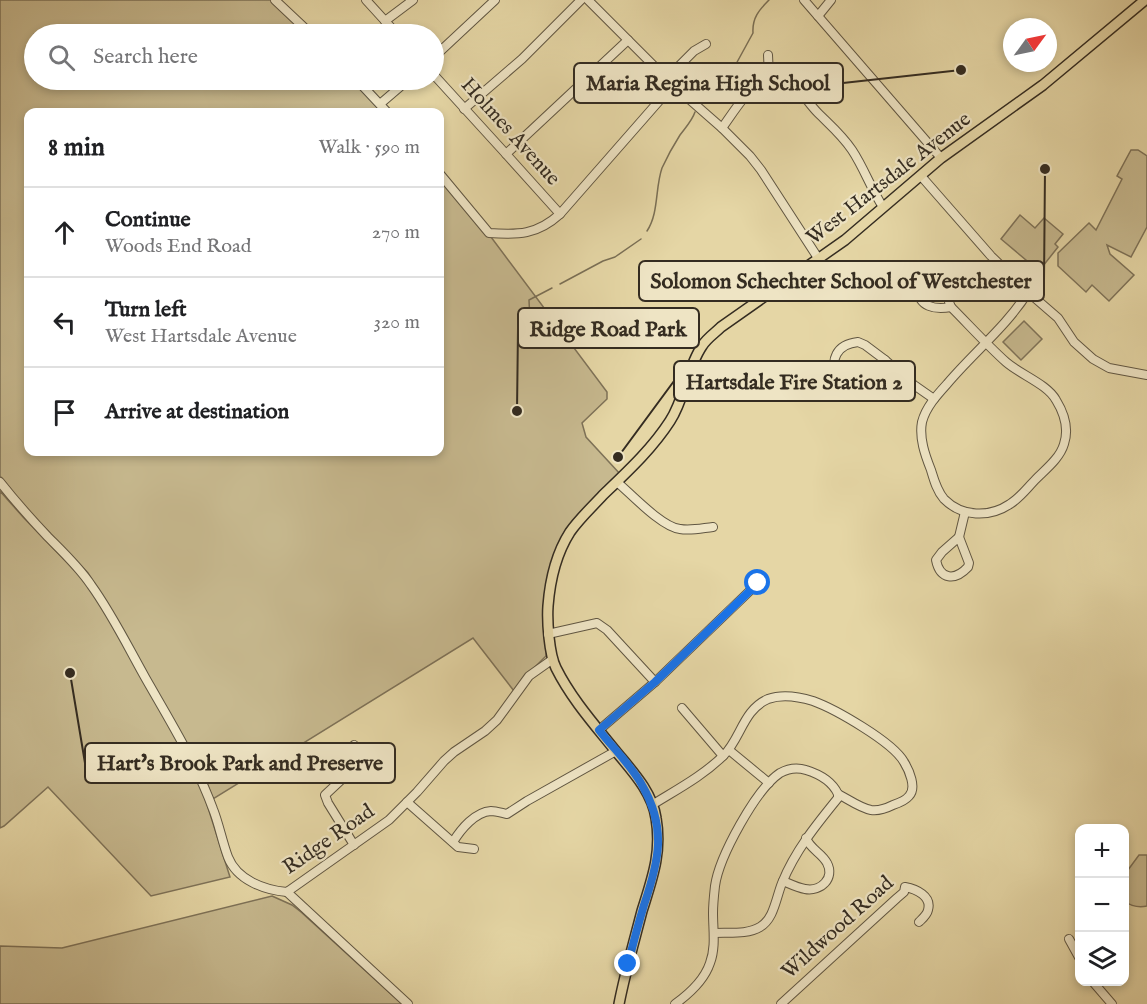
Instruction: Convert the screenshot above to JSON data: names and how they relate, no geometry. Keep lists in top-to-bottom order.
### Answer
{
  "streets": {
    "main road": ["West Hartsdale Avenue"],
    "street": ["Holmes Avenue", "Ridge Road", "Wildwood Road"]
  },
  "crossings": [
    ["West Hartsdale Avenue", "Ridge Road"]
  ],
  "places": [
    "Maria Regina High School",
    "Solomon Schechter School of Westchester",
    "Ridge Road Park",
    "Hartsdale Fire Station 2",
    "Hart's Brook Park and Preserve"
  ],
  "north": "top right",
  "page": {
    "search": "Search here",
    "heading": ["8 min", "Walk · 590 m"],
    "list": [
      ["Continue", "Woods End Road", "270 m"],
      ["Turn left", "West Hartsdale Avenue", "320 m"],
      "Arrive at destination"
    ],
    "map_buttons": ["+", "−"]
  }
}
